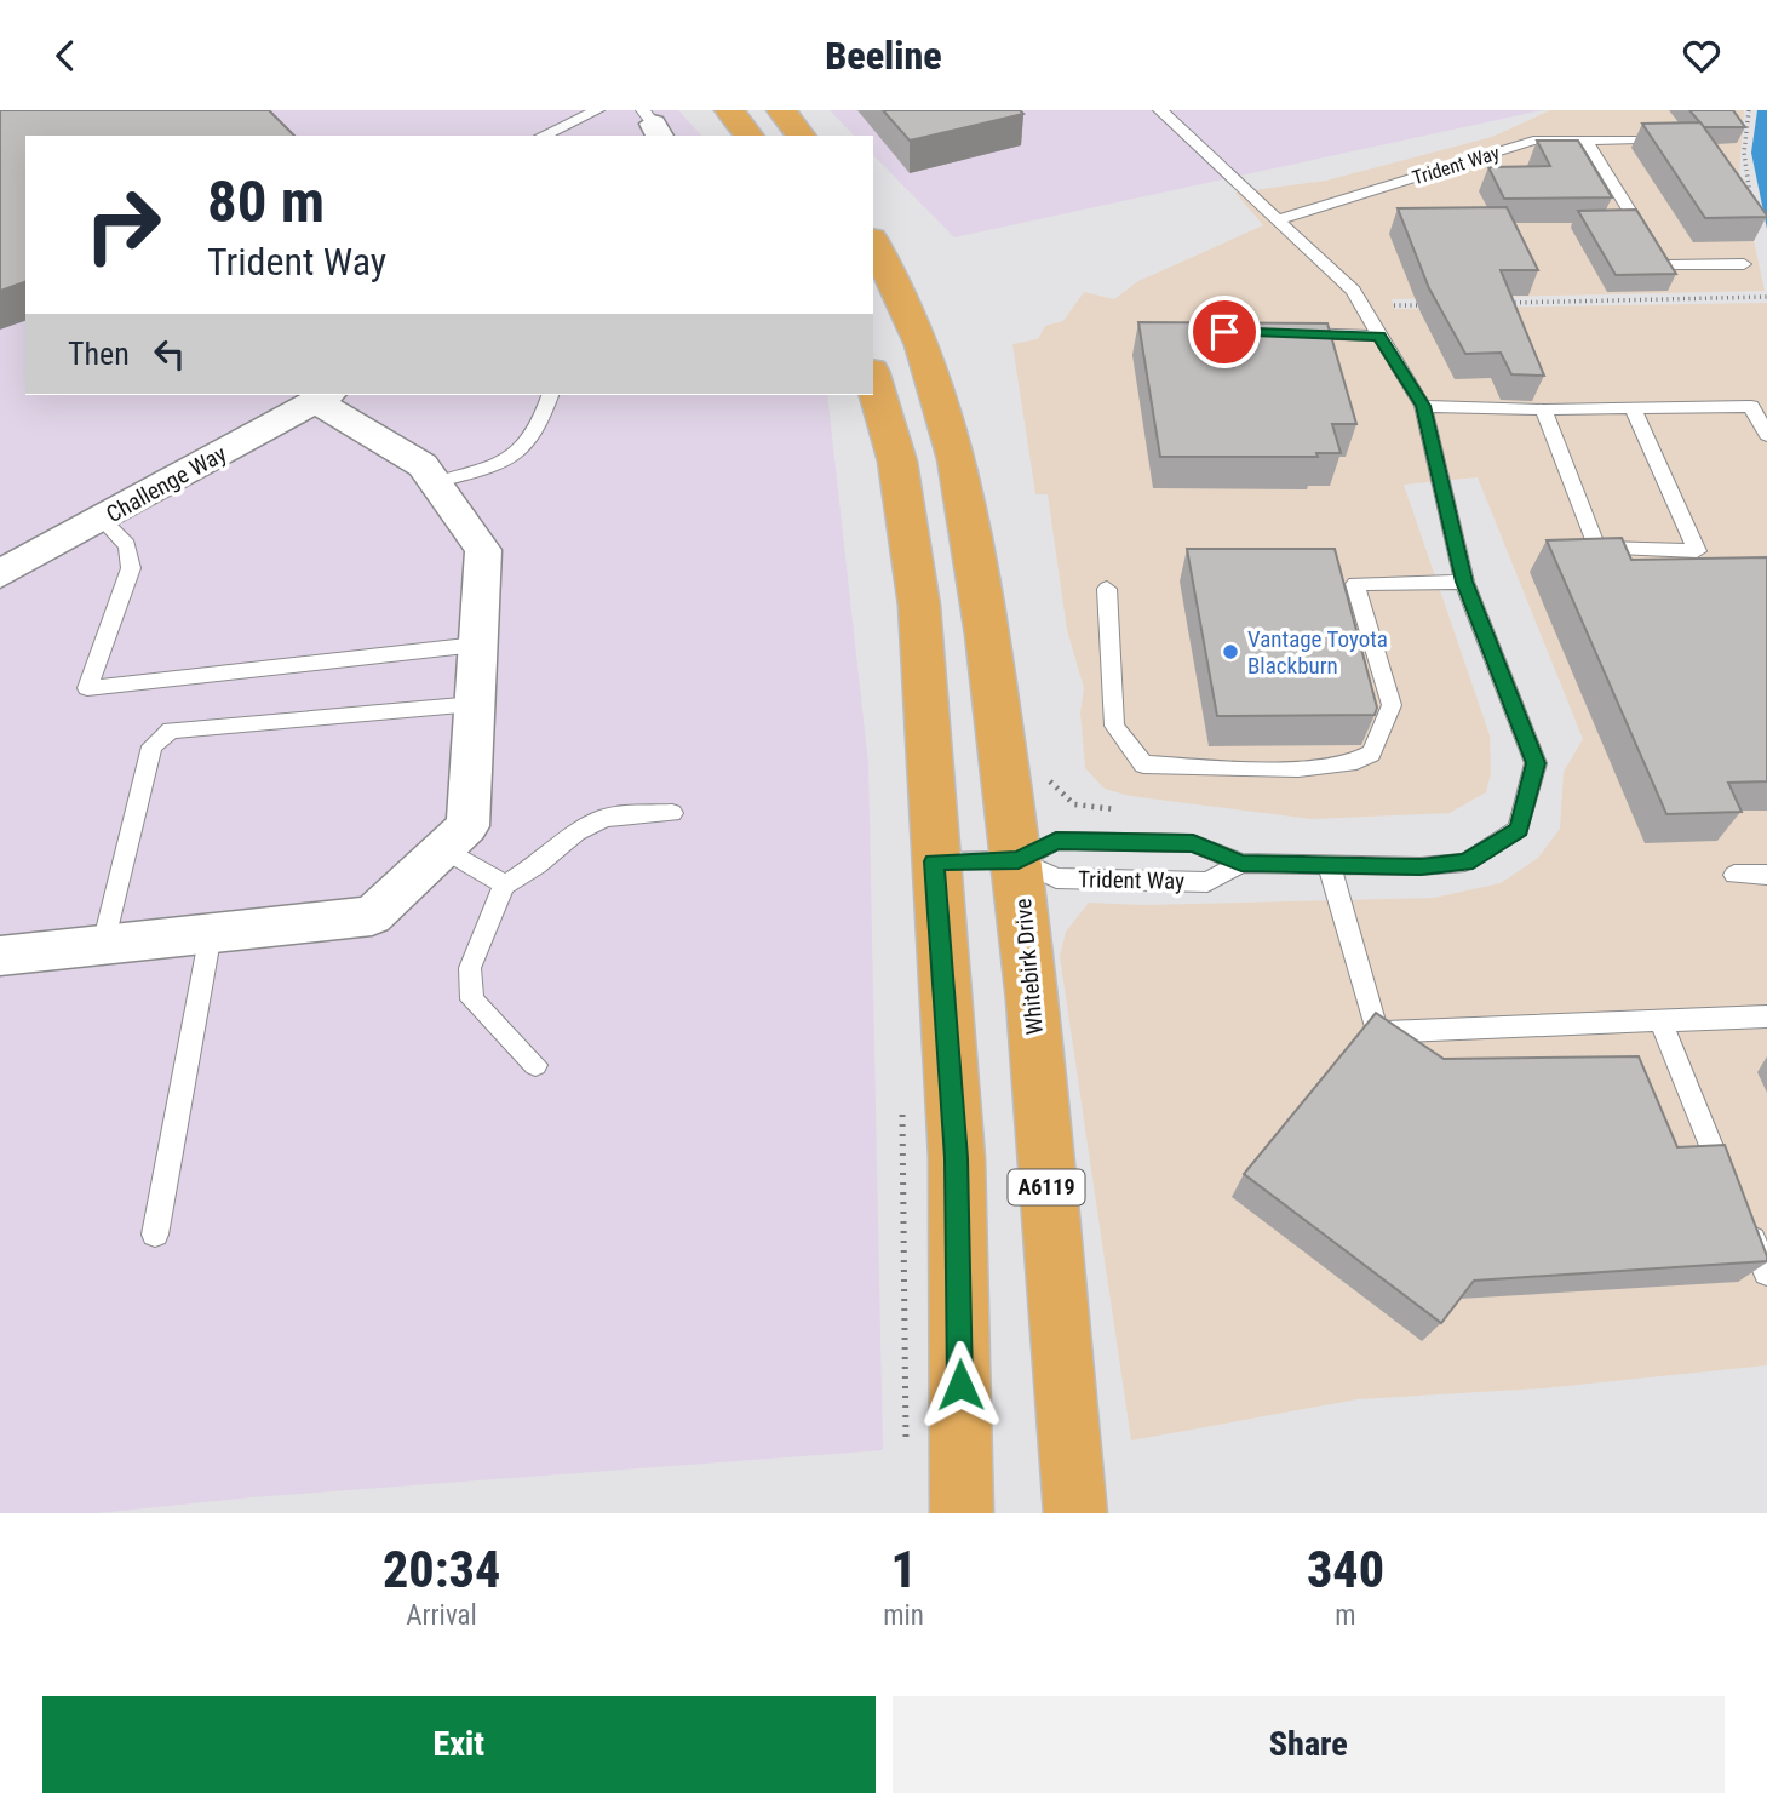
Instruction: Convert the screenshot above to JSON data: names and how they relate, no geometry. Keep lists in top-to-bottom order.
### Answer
{
  "streets": {
    "highway": ["Whitebirk Drive", "A6119"],
    "street": ["Challenge Way"],
    "lane": ["Trident Way"]
  },
  "crossings": [
    ["Trident Way", "Whitebirk Drive"]
  ],
  "places": ["Vantage Toyota Blackburn"],
  "page": {
    "header": "Beeline",
    "turn": ["80 m", "Trident Way"],
    "then": "Then",
    "eta": [
      "20:34",
      "Arrival",
      "1",
      "min",
      "340",
      "m"
    ],
    "buttons": ["Exit", "Share"]
  }
}
